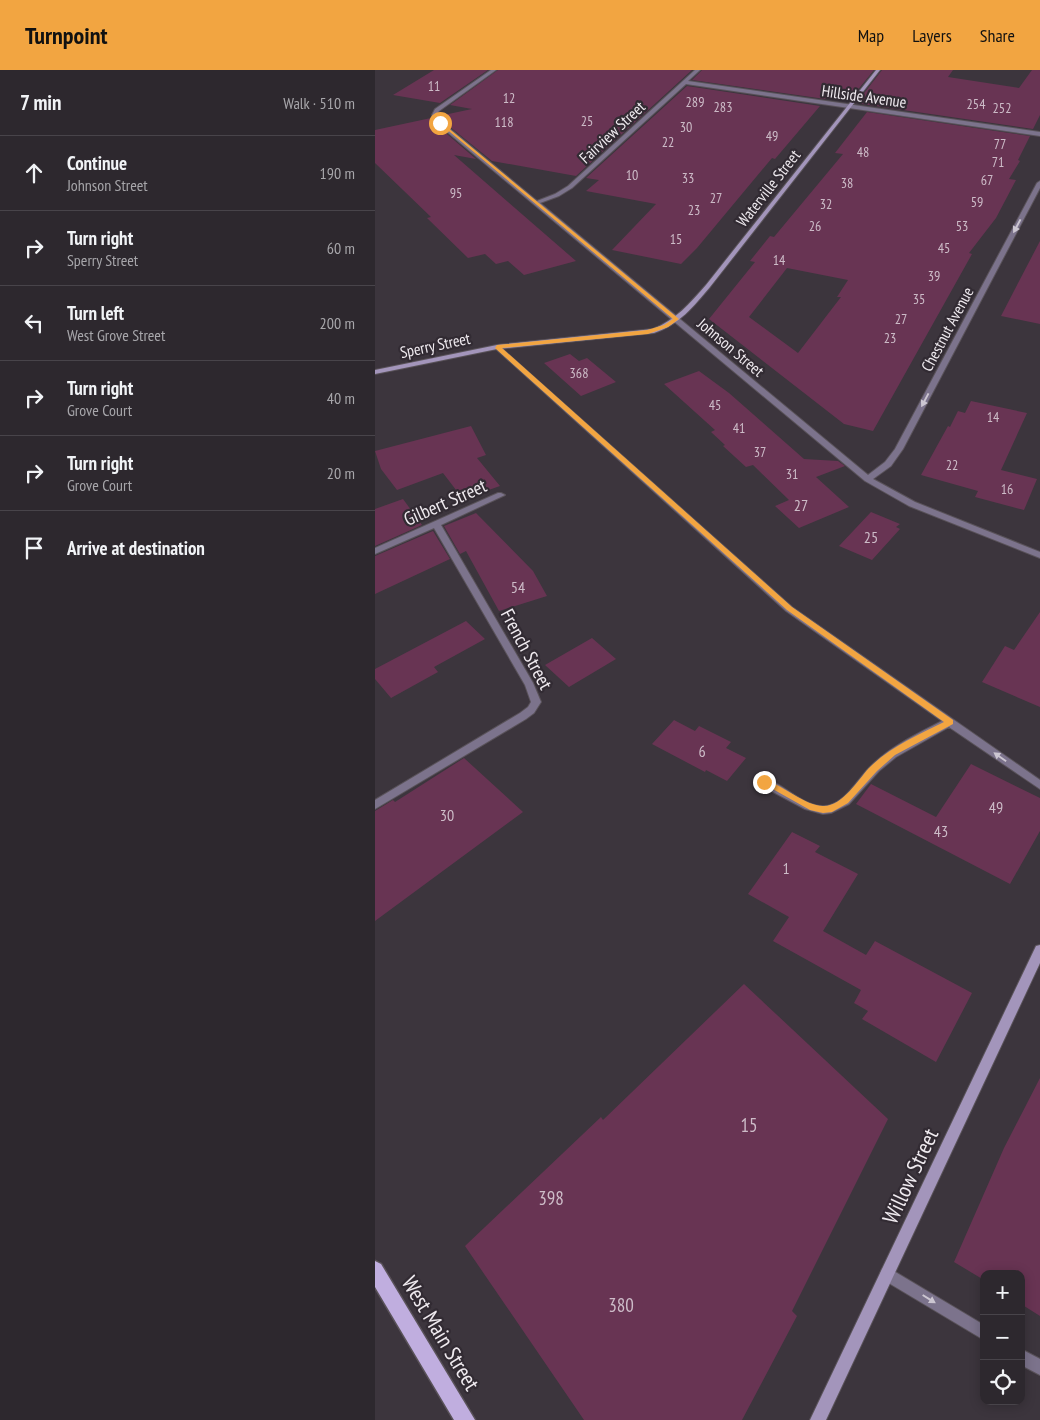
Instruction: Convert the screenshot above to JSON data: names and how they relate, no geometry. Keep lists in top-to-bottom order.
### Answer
{
  "streets": {
    "main road": ["West Main Street"],
    "street": [
      "Hillside Avenue",
      "Fairview Street",
      "Waterville Street",
      "Chestnut Avenue",
      "Sperry Street",
      "Johnson Street",
      "Gilbert Street",
      "French Street",
      "Willow Street"
    ]
  },
  "crossings": [
    ["Hillside Avenue", "Fairview Street"],
    ["Hillside Avenue", "Waterville Street"],
    ["Fairview Street", "Johnson Street"],
    ["Waterville Street", "Sperry Street"],
    ["Waterville Street", "Johnson Street"],
    ["Chestnut Avenue", "Johnson Street"],
    ["Sperry Street", "Johnson Street"],
    ["Gilbert Street", "French Street"]
  ],
  "one_way": ["Chestnut Avenue"],
  "house_numbers": [
    "11",
    "12",
    "289",
    "254",
    "283",
    "252",
    "25",
    "118",
    "30",
    "49",
    "22",
    "77",
    "48",
    "71",
    "10",
    "33",
    "67",
    "38",
    "95",
    "27",
    "59",
    "32",
    "23",
    "26",
    "53",
    "15",
    "45",
    "14",
    "39",
    "35",
    "27",
    "23",
    "368",
    "45",
    "14",
    "41",
    "37",
    "22",
    "31",
    "16",
    "27",
    "25",
    "54",
    "6",
    "49",
    "30",
    "43",
    "1",
    "15",
    "398",
    "380"
  ],
  "page": {
    "header": "Turnpoint",
    "nav": ["Map", "Layers", "Share"],
    "heading": ["7 min", "Walk · 510 m"],
    "list": [
      ["Continue", "Johnson Street", "190 m"],
      ["Turn right", "Sperry Street", "60 m"],
      ["Turn left", "West Grove Street", "200 m"],
      ["Turn right", "Grove Court", "40 m"],
      ["Turn right", "Grove Court", "20 m"],
      "Arrive at destination"
    ],
    "map_buttons": ["+", "−"]
  }
}
